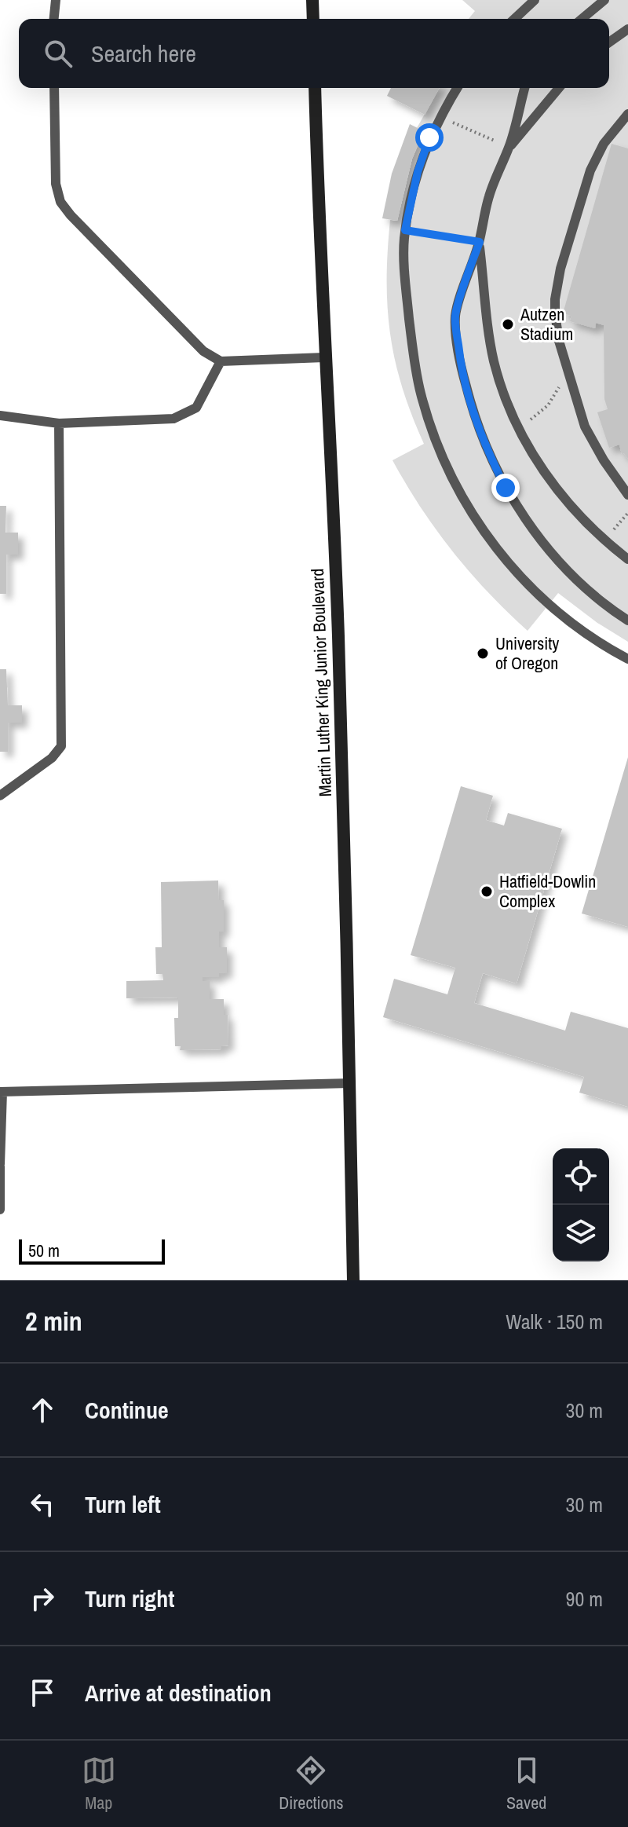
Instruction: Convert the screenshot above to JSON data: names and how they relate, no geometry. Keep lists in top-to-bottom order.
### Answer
{
  "streets": {
    "main road": ["Martin Luther King Junior Boulevard"]
  },
  "places": ["Autzen Stadium", "University of Oregon", "Hatfield-Dowlin Complex"],
  "scale_bar": "50 m",
  "page": {
    "search": "Search here",
    "scale": "50 m",
    "heading": ["2 min", "Walk · 150 m"],
    "list": [
      ["Continue", "30 m"],
      ["Turn left", "30 m"],
      ["Turn right", "90 m"],
      "Arrive at destination"
    ],
    "nav": ["Map", "Directions", "Saved"]
  }
}
